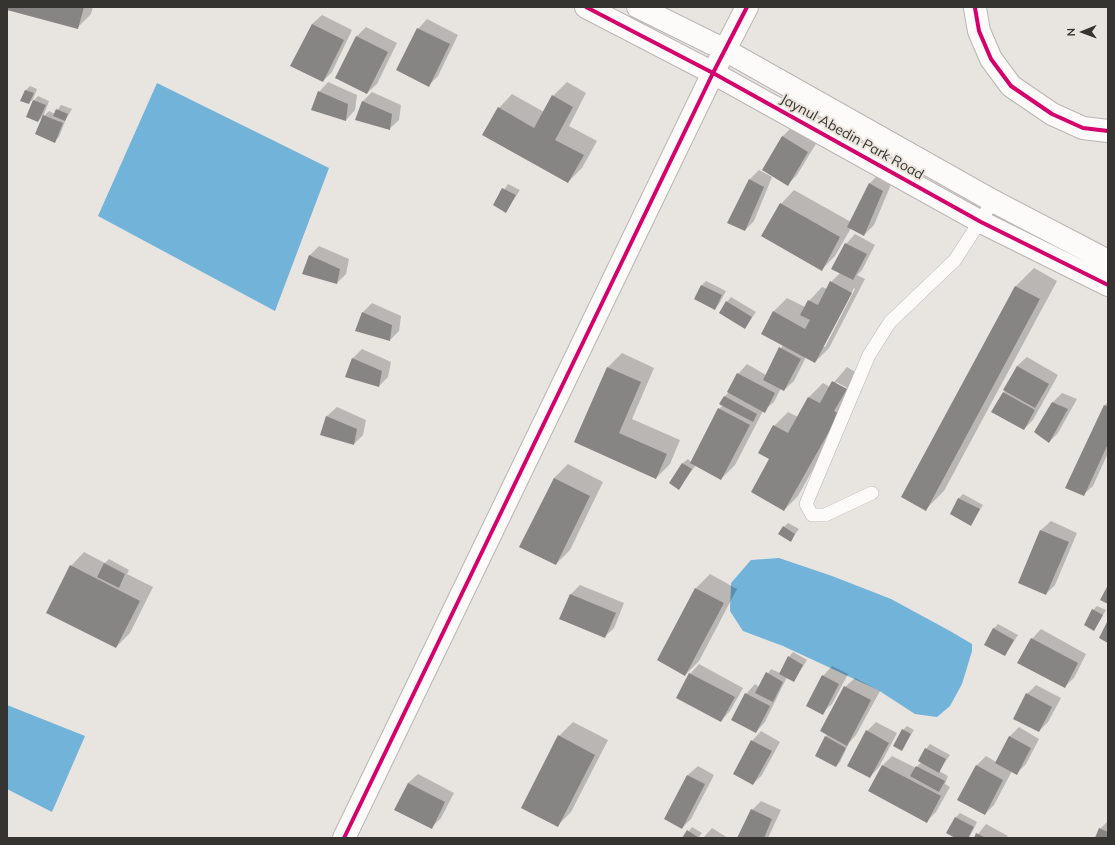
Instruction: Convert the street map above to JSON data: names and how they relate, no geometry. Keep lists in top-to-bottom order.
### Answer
{
  "streets": {
    "street": ["Jaynul Abedin Park Road"]
  },
  "north": "left"
}
